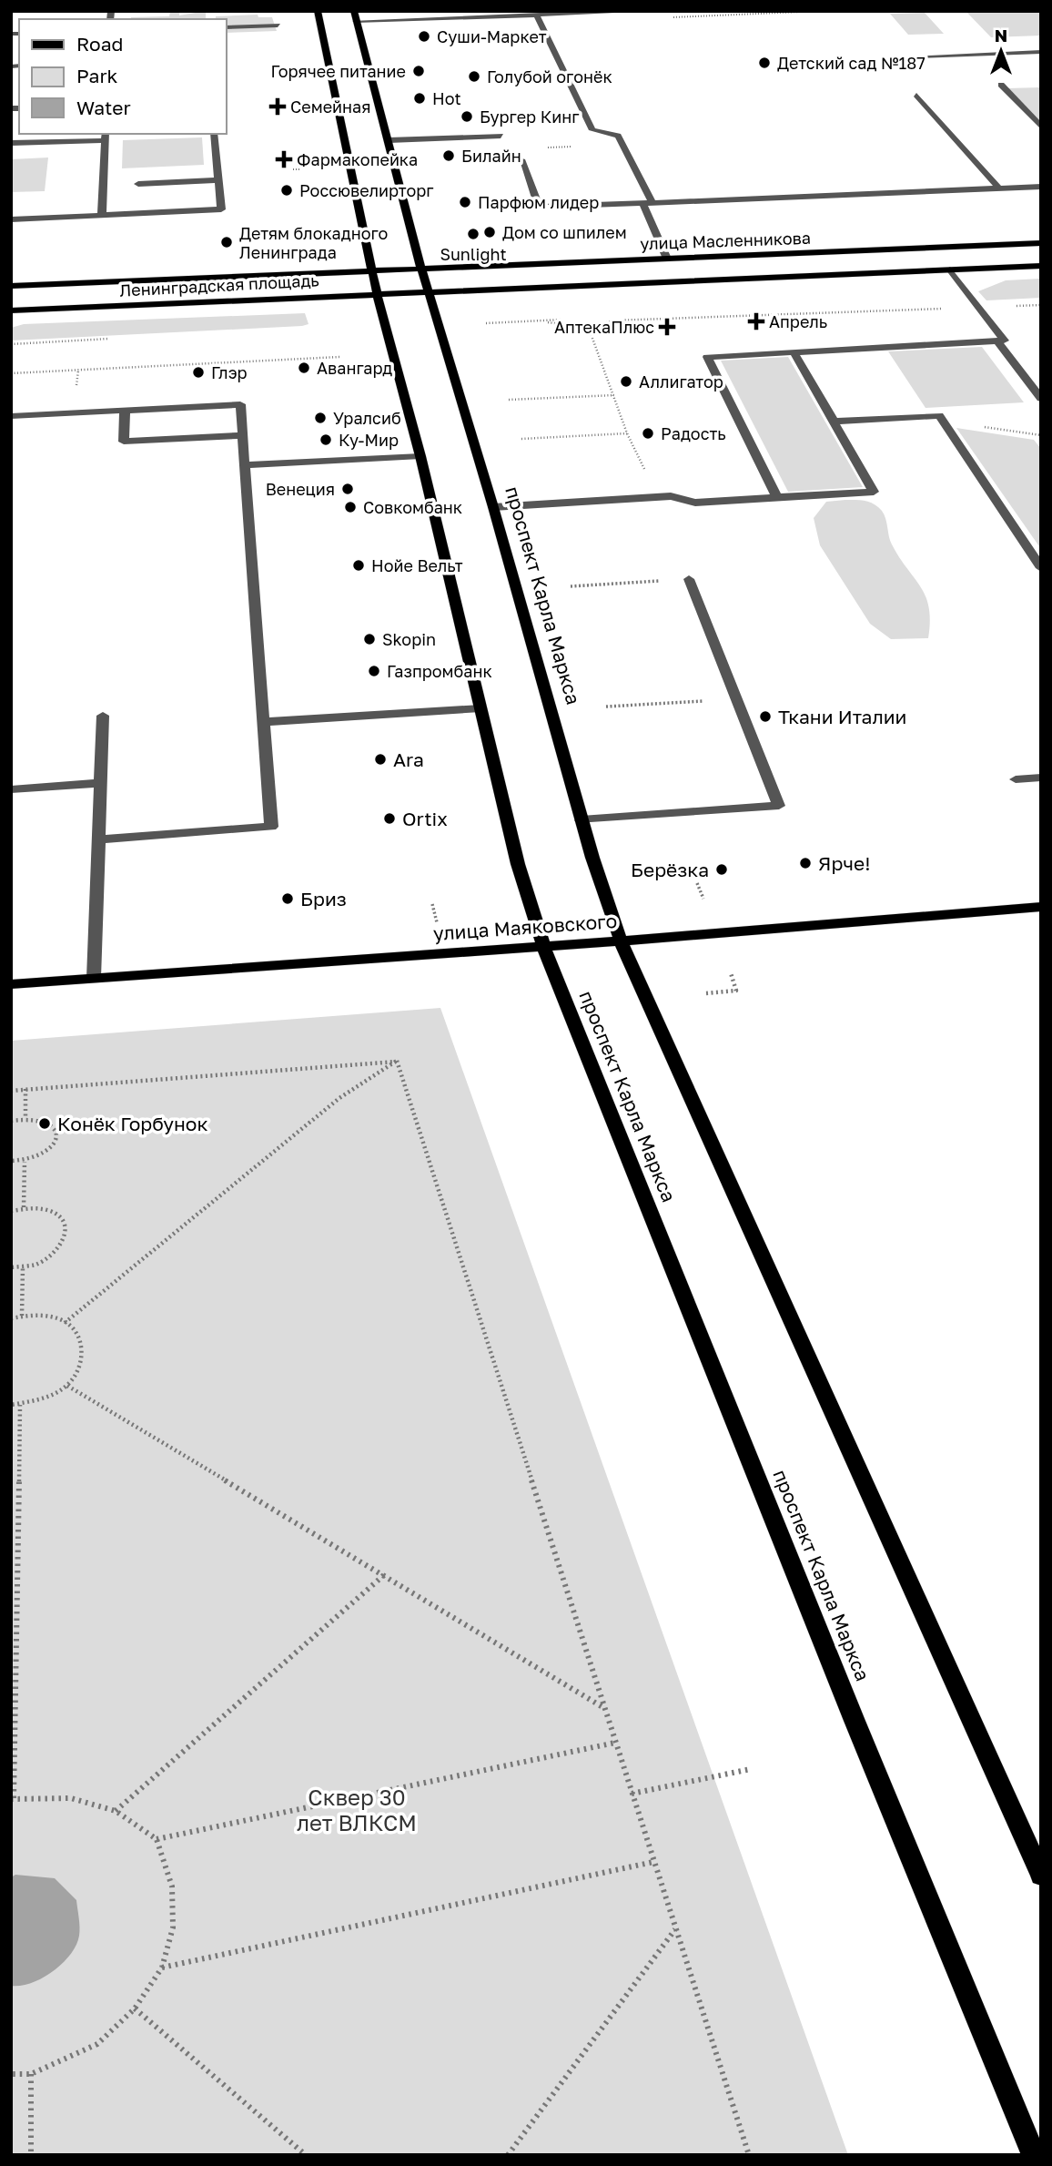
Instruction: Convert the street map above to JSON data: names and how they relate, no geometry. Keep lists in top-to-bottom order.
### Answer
{
  "streets": {
    "main road": [
      "улица Масленникова",
      "Ленинградская площадь",
      "проспект Карла Маркса",
      "улица Маяковского"
    ]
  },
  "crossings": [
    ["улица Масленникова", "Ленинградская площадь"],
    ["улица Масленникова", "проспект Карла Маркса"],
    ["Ленинградская площадь", "проспект Карла Маркса"],
    ["проспект Карла Маркса", "улица Маяковского"]
  ],
  "parks": ["Сквер 30 лет ВЛКСМ"],
  "places": {
    "other": [
      "Суши-Маркет",
      "Детский сад №187",
      "Горячее питание",
      "Голубой огонёк",
      "Hot",
      "Бургер Кинг",
      "Билайн",
      "Россювелирторг",
      "Парфюм лидер",
      "Дом со шпилем",
      "Sunlight",
      "Детям блокадного Ленинграда",
      "Авангард",
      "Глэр",
      "Аллигатор",
      "Уралсиб",
      "Радость",
      "Ку-Мир",
      "Венеция",
      "Совкомбанк",
      "Нойе Вельт",
      "Skopin",
      "Газпромбанк",
      "Ткани Италии",
      "Ara",
      "Ortix",
      "Ярче!",
      "Берёзка",
      "Бриз",
      "Конёк Горбунок"
    ],
    "health": [
      "Семейная",
      "Фармакопейка",
      "Апрель",
      "АптекаПлюс"
    ]
  },
  "legend": ["Road", "Park", "Water"],
  "north": "top"
}
